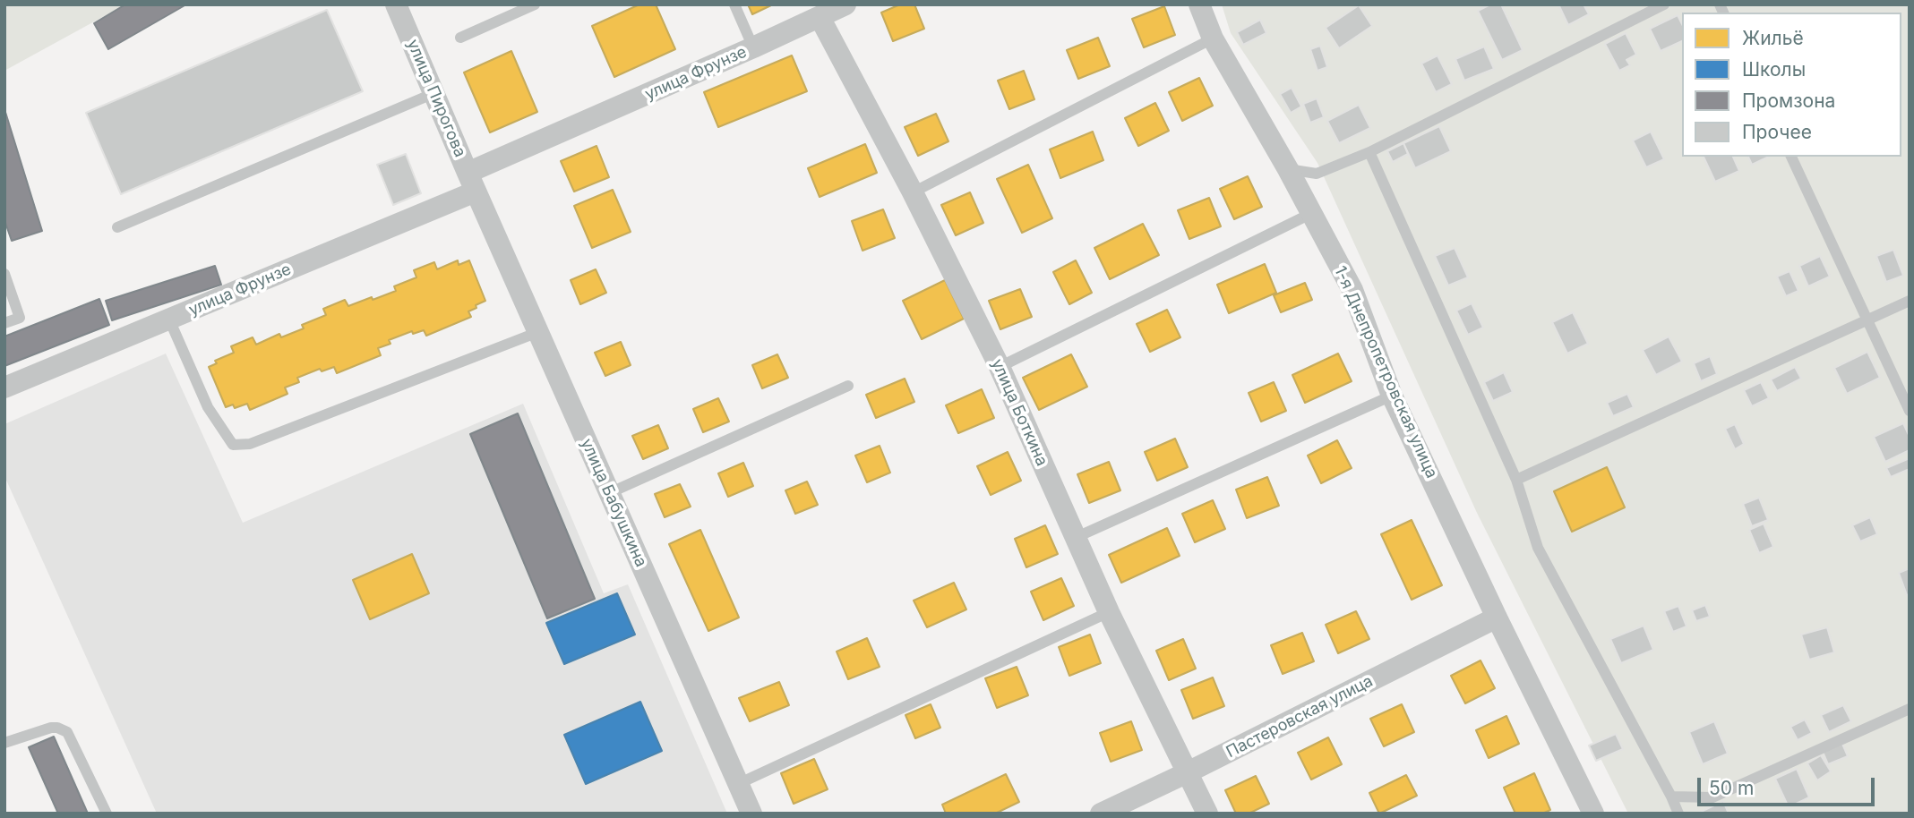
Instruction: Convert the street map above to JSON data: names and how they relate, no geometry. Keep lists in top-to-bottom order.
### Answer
{
  "streets": {
    "street": [
      "улица Фрунзе",
      "улица Пирогова",
      "1-я Днепропетровская улица",
      "улица Боткина",
      "улица Бабушкина",
      "Пастеровская улица"
    ]
  },
  "crossings": [
    ["улица Фрунзе", "улица Пирогова"],
    ["улица Фрунзе", "улица Боткина"],
    ["улица Фрунзе", "улица Бабушкина"],
    ["улица Пирогова", "улица Бабушкина"],
    ["1-я Днепропетровская улица", "Пастеровская улица"],
    ["улица Боткина", "Пастеровская улица"]
  ],
  "legend": [
    "Жильё",
    "Школы",
    "Промзона",
    "Прочее"
  ],
  "scale_bar": "50 m"
}
